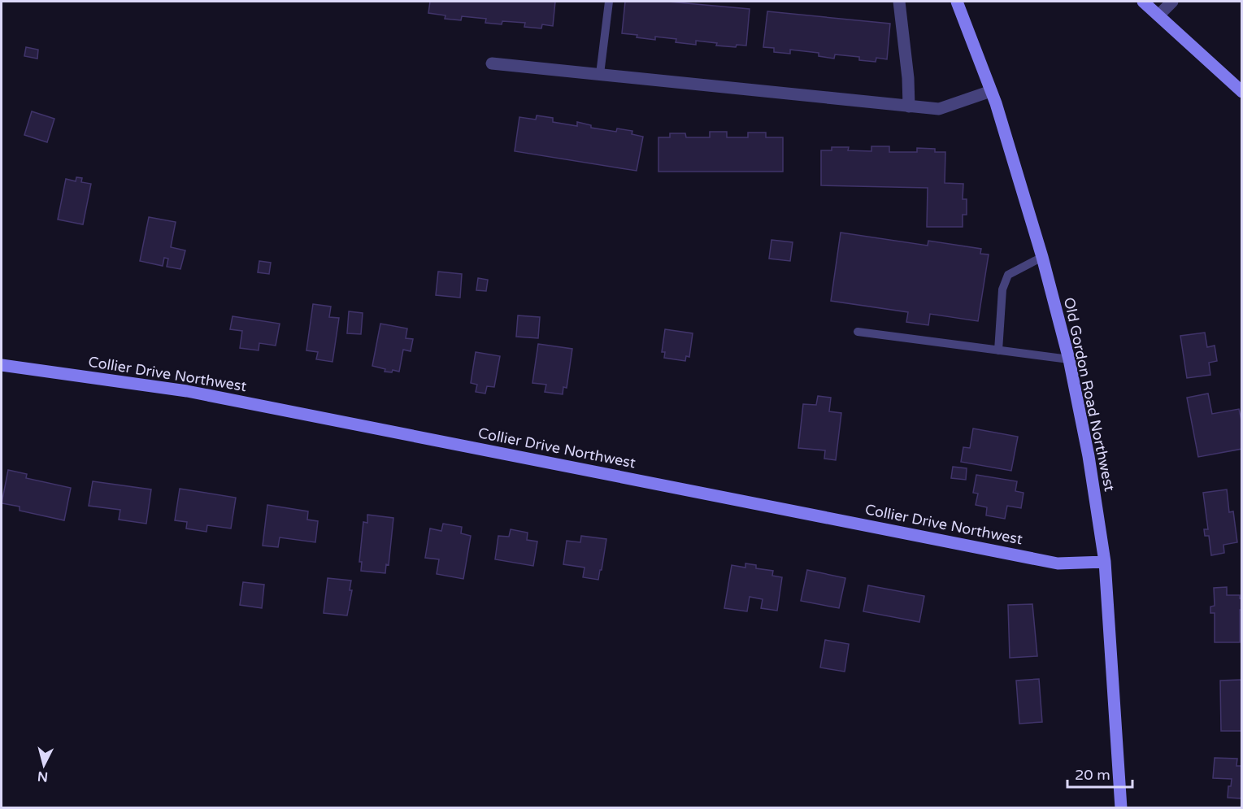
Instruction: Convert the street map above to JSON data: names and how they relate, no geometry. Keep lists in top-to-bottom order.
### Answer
{
  "streets": {
    "main road": ["Collier Drive Northwest", "Old Gordon Road Northwest"]
  },
  "crossings": [
    ["Collier Drive Northwest", "Old Gordon Road Northwest"]
  ],
  "scale_bar": "20 m",
  "north": "bottom"
}
